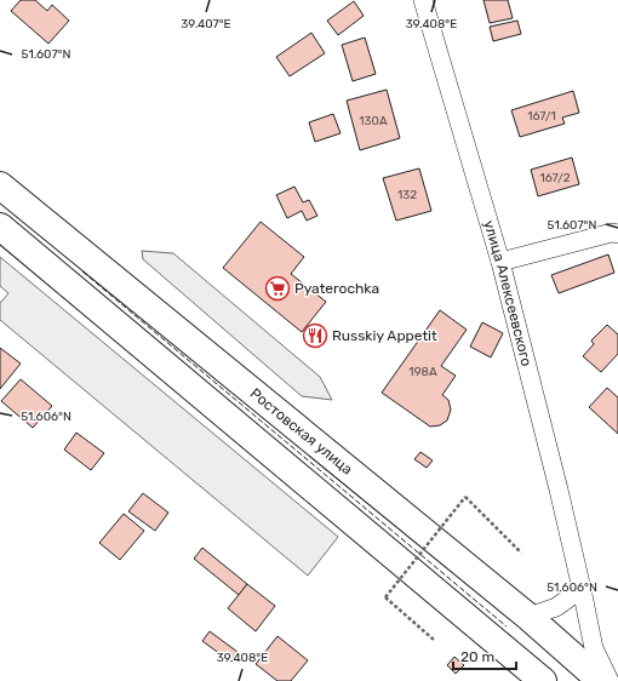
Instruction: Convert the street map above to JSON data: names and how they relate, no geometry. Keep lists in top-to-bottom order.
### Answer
{
  "streets": {
    "highway": ["Ростовская улица"],
    "street": ["улица Алексеевского"]
  },
  "places": {
    "supermarket": ["Pyaterochka"],
    "restaurant": ["Russkiy Appetit"]
  },
  "house_numbers": [
    "167/1",
    "130А",
    "167/2",
    "132",
    "198А"
  ],
  "scale_bar": "20 m",
  "coordinates": [
    "39.407°E",
    "39.408°E",
    "51.607°N",
    "51.606°N"
  ]
}
